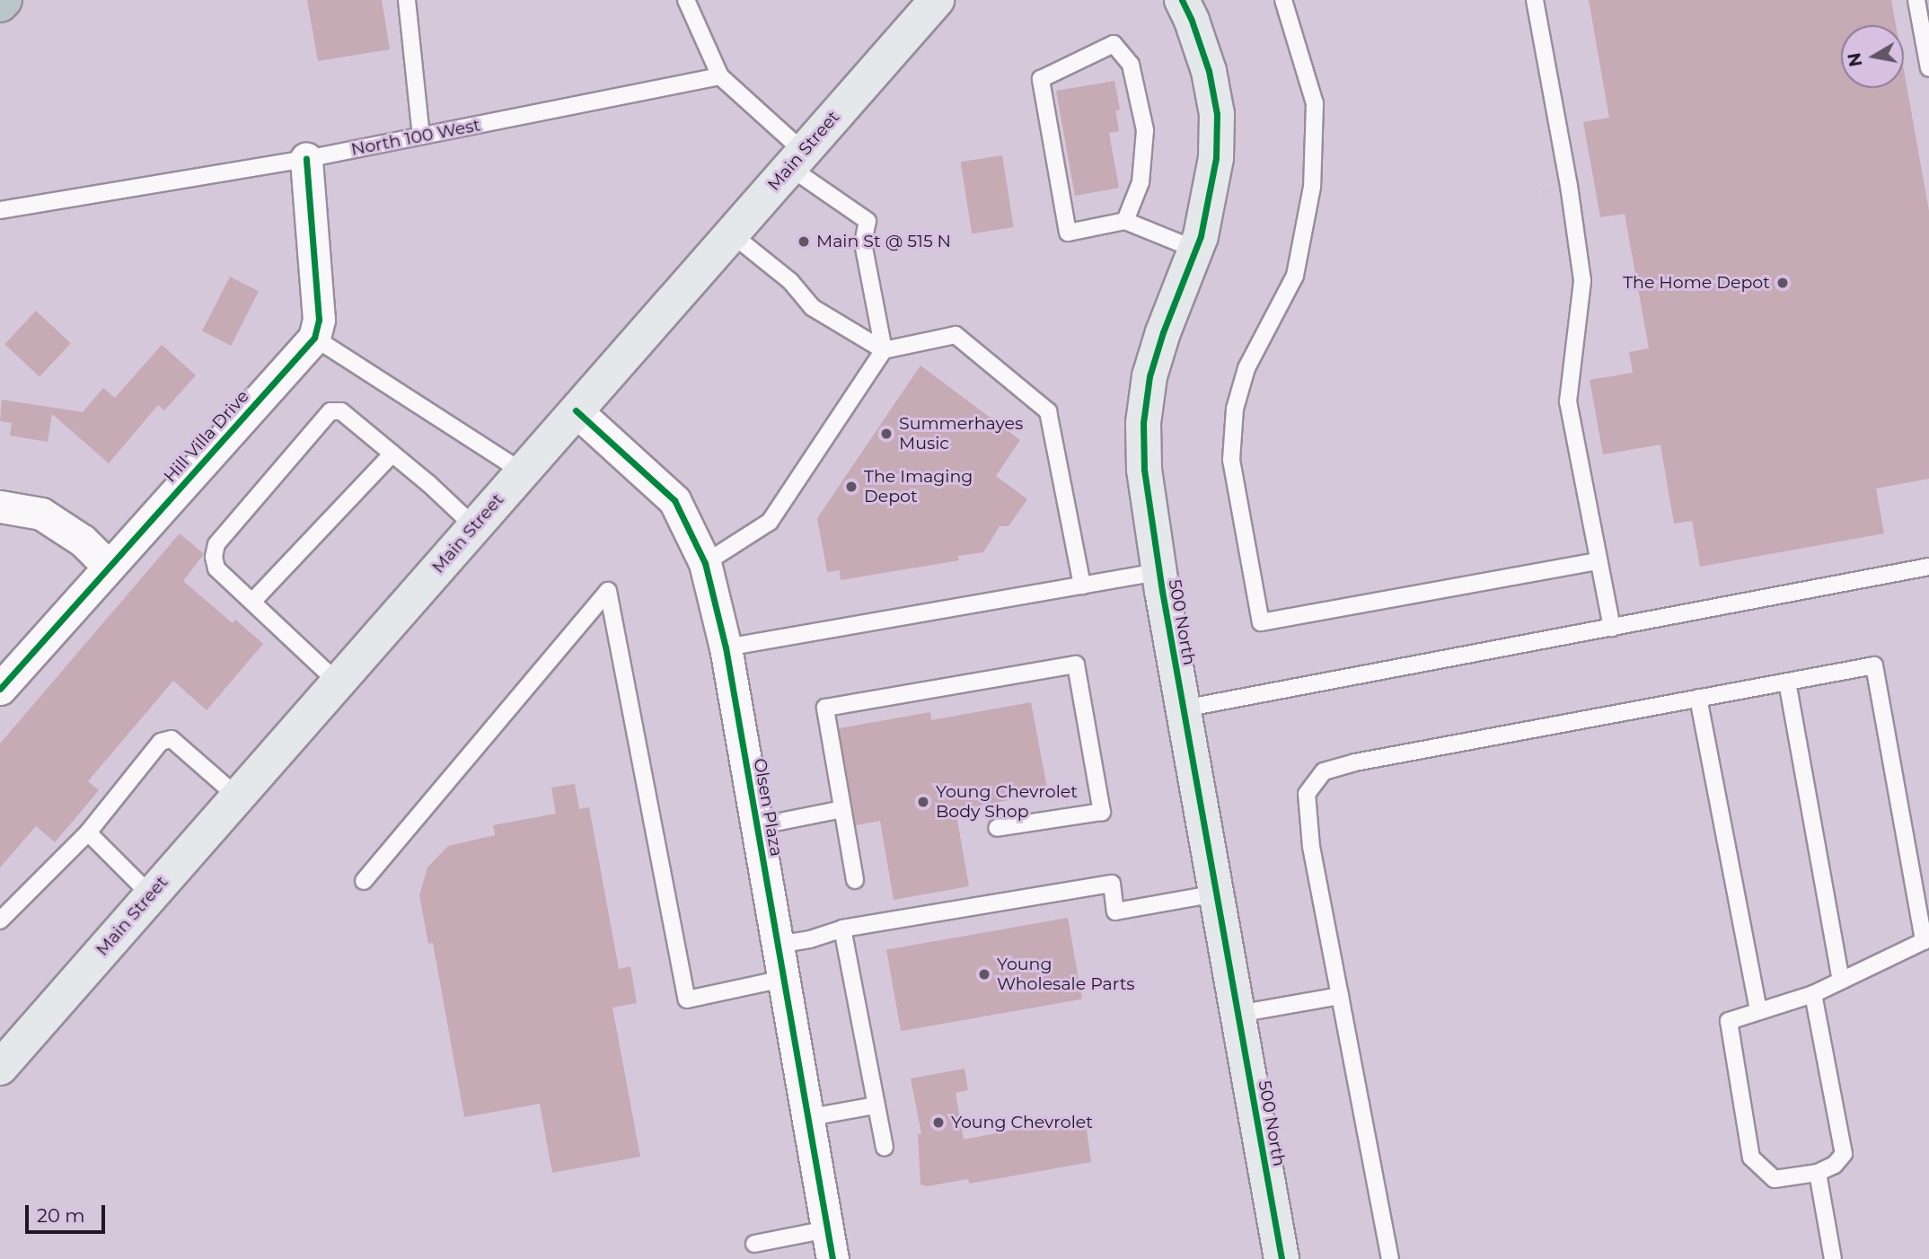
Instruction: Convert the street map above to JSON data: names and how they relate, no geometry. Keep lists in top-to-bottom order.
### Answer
{
  "streets": {
    "main road": ["Main Street", "500 North"],
    "street": ["Hill Villa Drive", "Olsen Plaza"],
    "lane": ["North 100 West"]
  },
  "crossings": [
    ["Main Street", "Olsen Plaza"]
  ],
  "places": [
    "Main St @ 515 N",
    "The Home Depot",
    "Summerhayes Music",
    "The Imaging Depot",
    "Young Chevrolet Body Shop",
    "Young Wholesale Parts",
    "Young Chevrolet"
  ],
  "scale_bar": "20 m",
  "north": "left"
}
